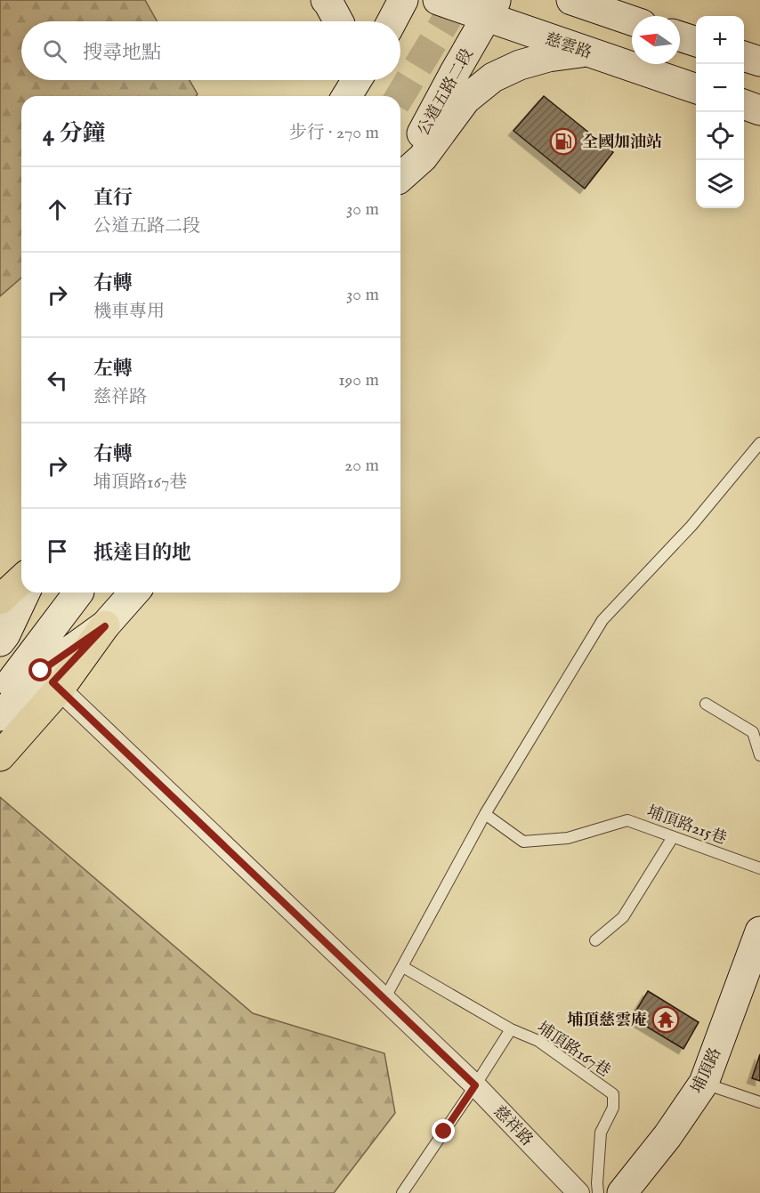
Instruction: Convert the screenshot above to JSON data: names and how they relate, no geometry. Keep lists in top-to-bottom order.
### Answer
{
  "streets": {
    "street": [
      "慈雲路",
      "公道五路二段",
      "埔頂路",
      "慈祥路"
    ],
    "lane": ["埔頂路215巷", "埔頂路167巷"]
  },
  "crossings": [
    ["慈雲路", "公道五路二段"],
    ["埔頂路167巷", "慈祥路"]
  ],
  "places": {
    "fuel station": ["全國加油站"],
    "temple": ["埔頂慈雲庵"]
  },
  "north": "left",
  "page": {
    "map_buttons": ["+", "−"],
    "search": "搜尋地點",
    "heading": ["4 分鐘", "步行 · 270 m"],
    "list": [
      ["直行", "公道五路二段", "30 m"],
      ["右轉", "機車專用", "30 m"],
      ["左轉", "慈祥路", "190 m"],
      ["右轉", "埔頂路167巷", "20 m"],
      "抵達目的地"
    ]
  }
}
